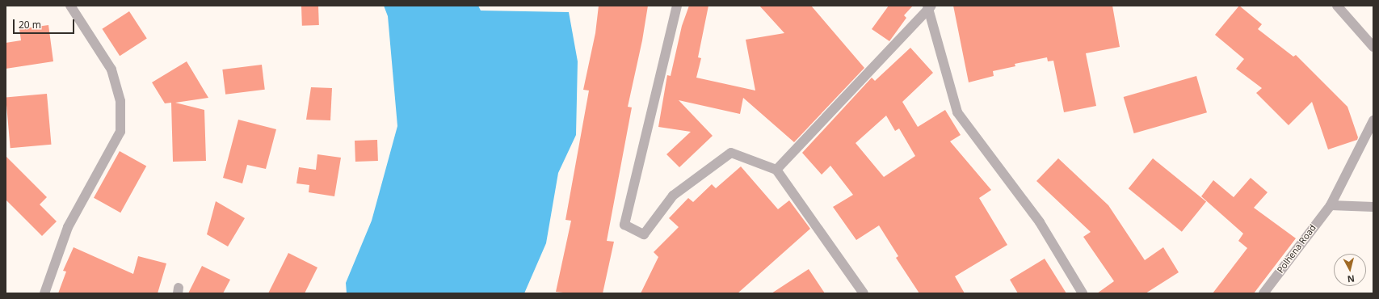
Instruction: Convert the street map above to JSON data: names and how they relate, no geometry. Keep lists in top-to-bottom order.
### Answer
{
  "streets": {
    "street": ["Polhena Road"]
  },
  "scale_bar": "20 m",
  "north": "bottom"
}
